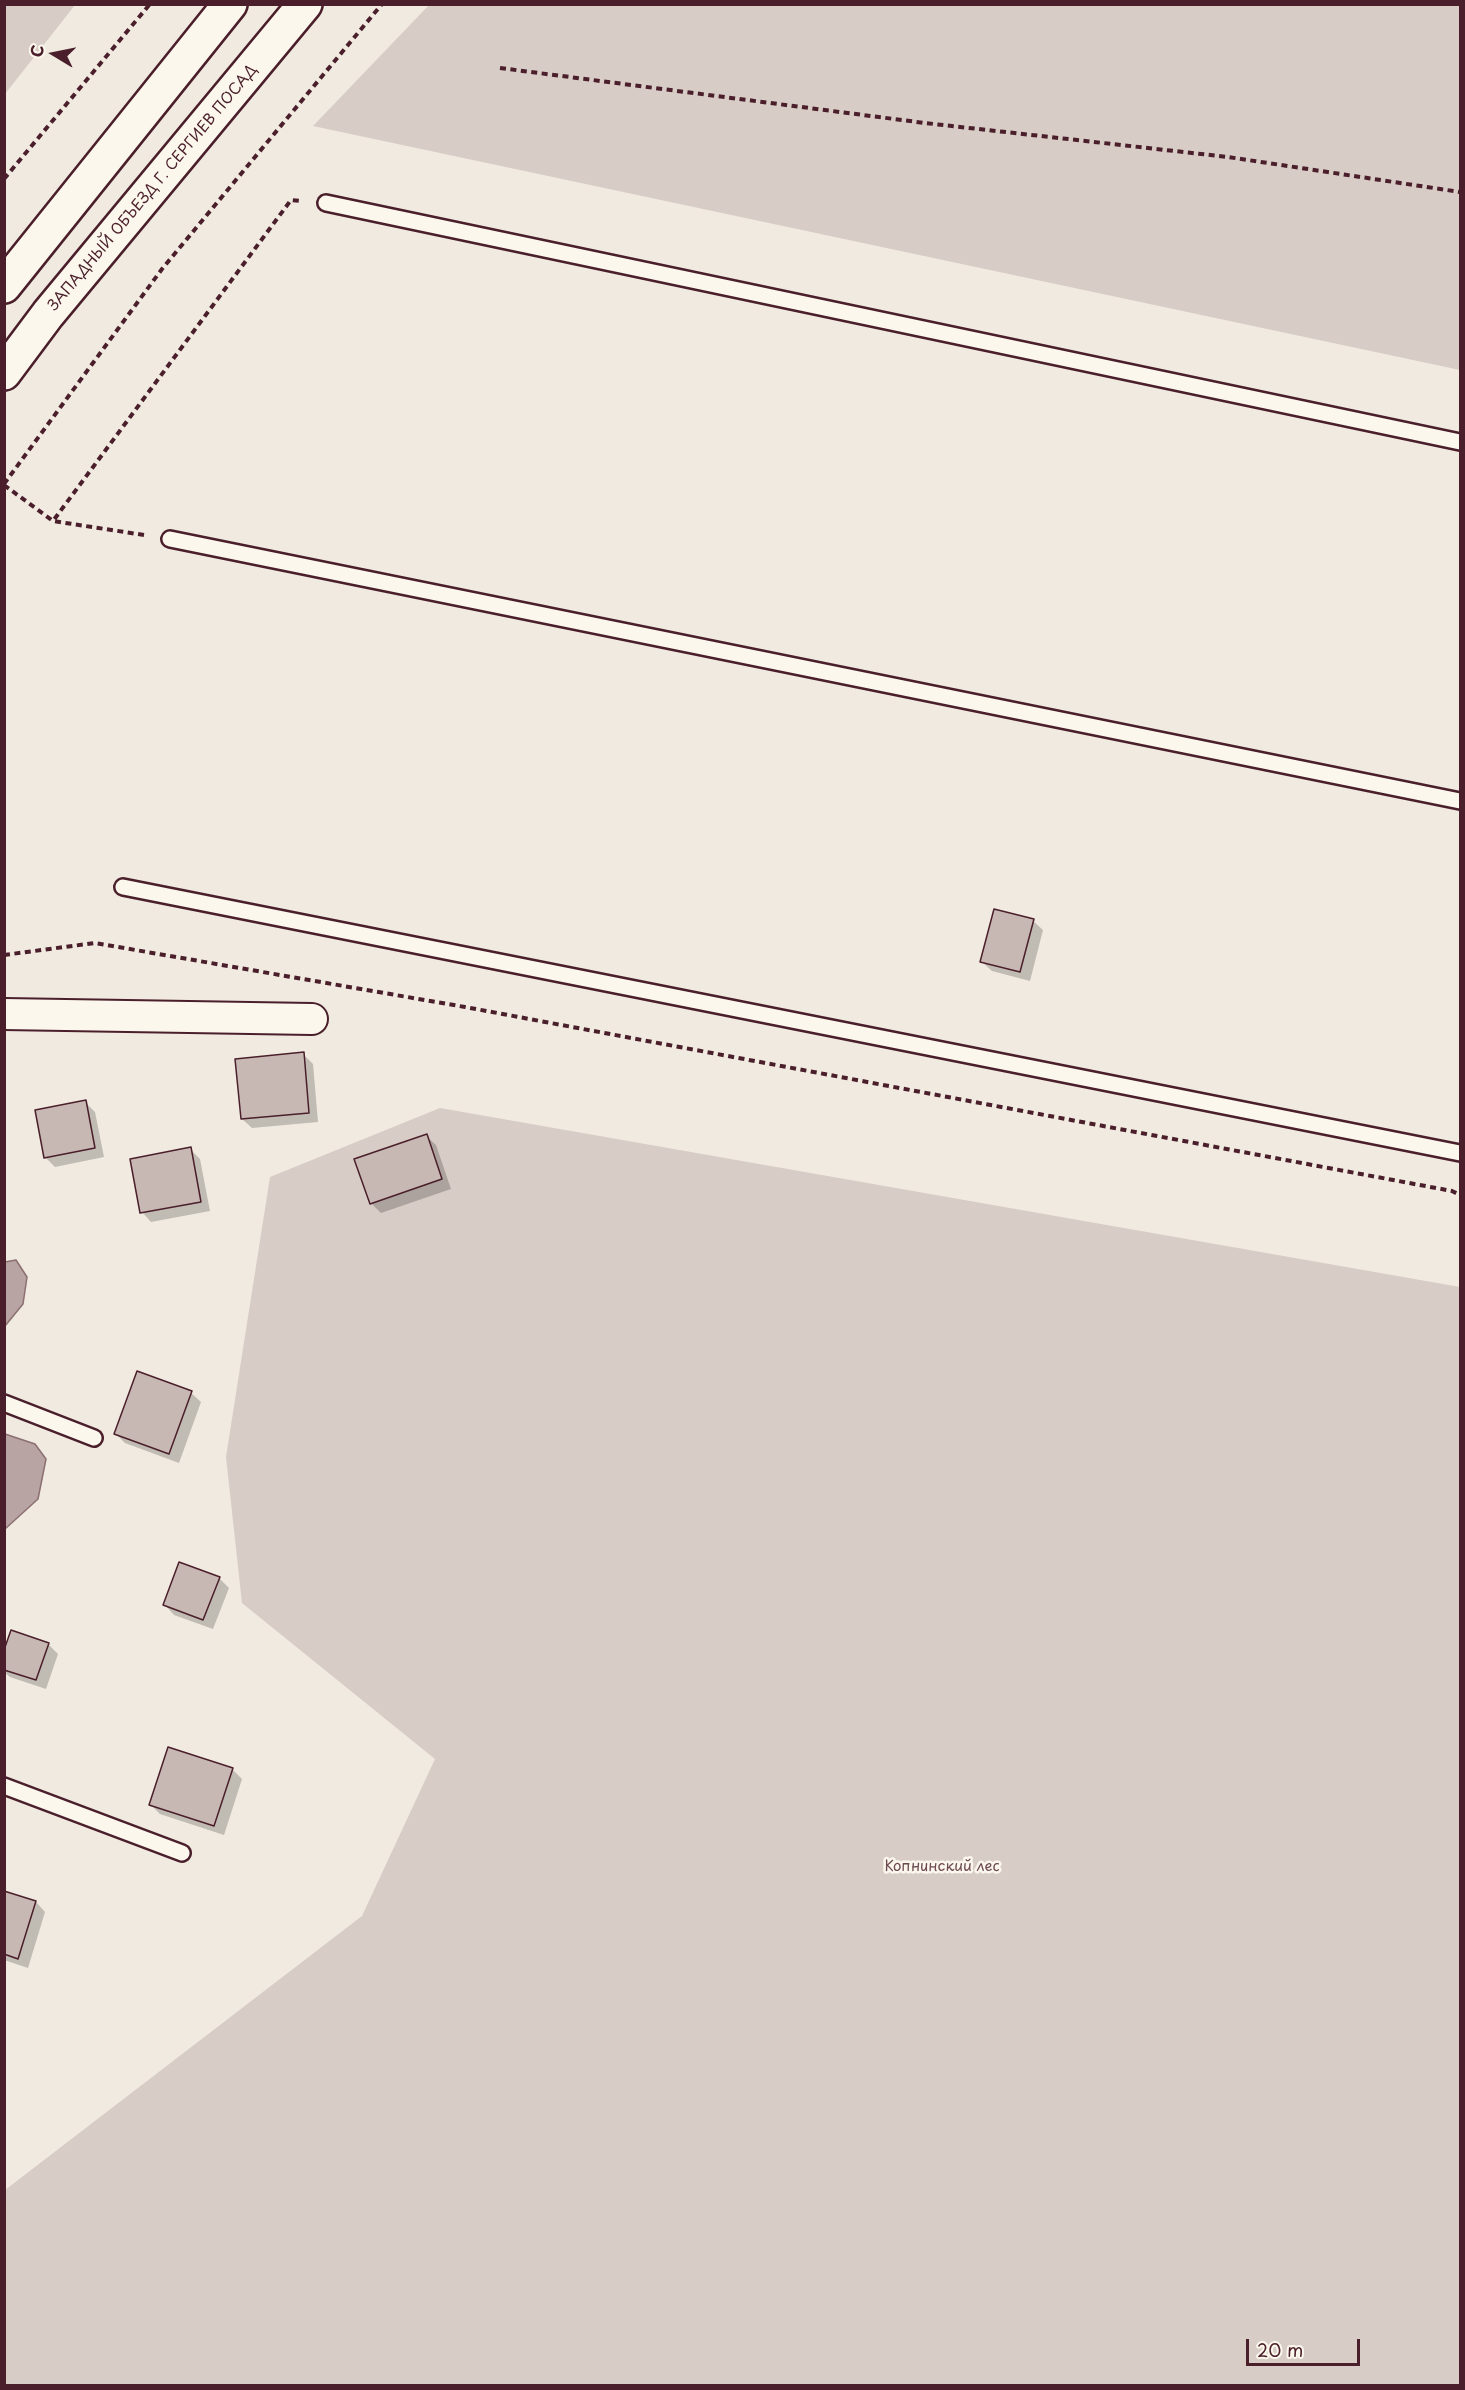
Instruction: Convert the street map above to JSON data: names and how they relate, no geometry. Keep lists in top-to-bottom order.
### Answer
{
  "streets": {
    "main road": ["ЗАПАДНЫЙ ОБЪЕЗД Г. СЕРГИЕВ ПОСАД"]
  },
  "parks": ["Копнинский лес"],
  "scale_bar": "20 m",
  "north": "left"
}
